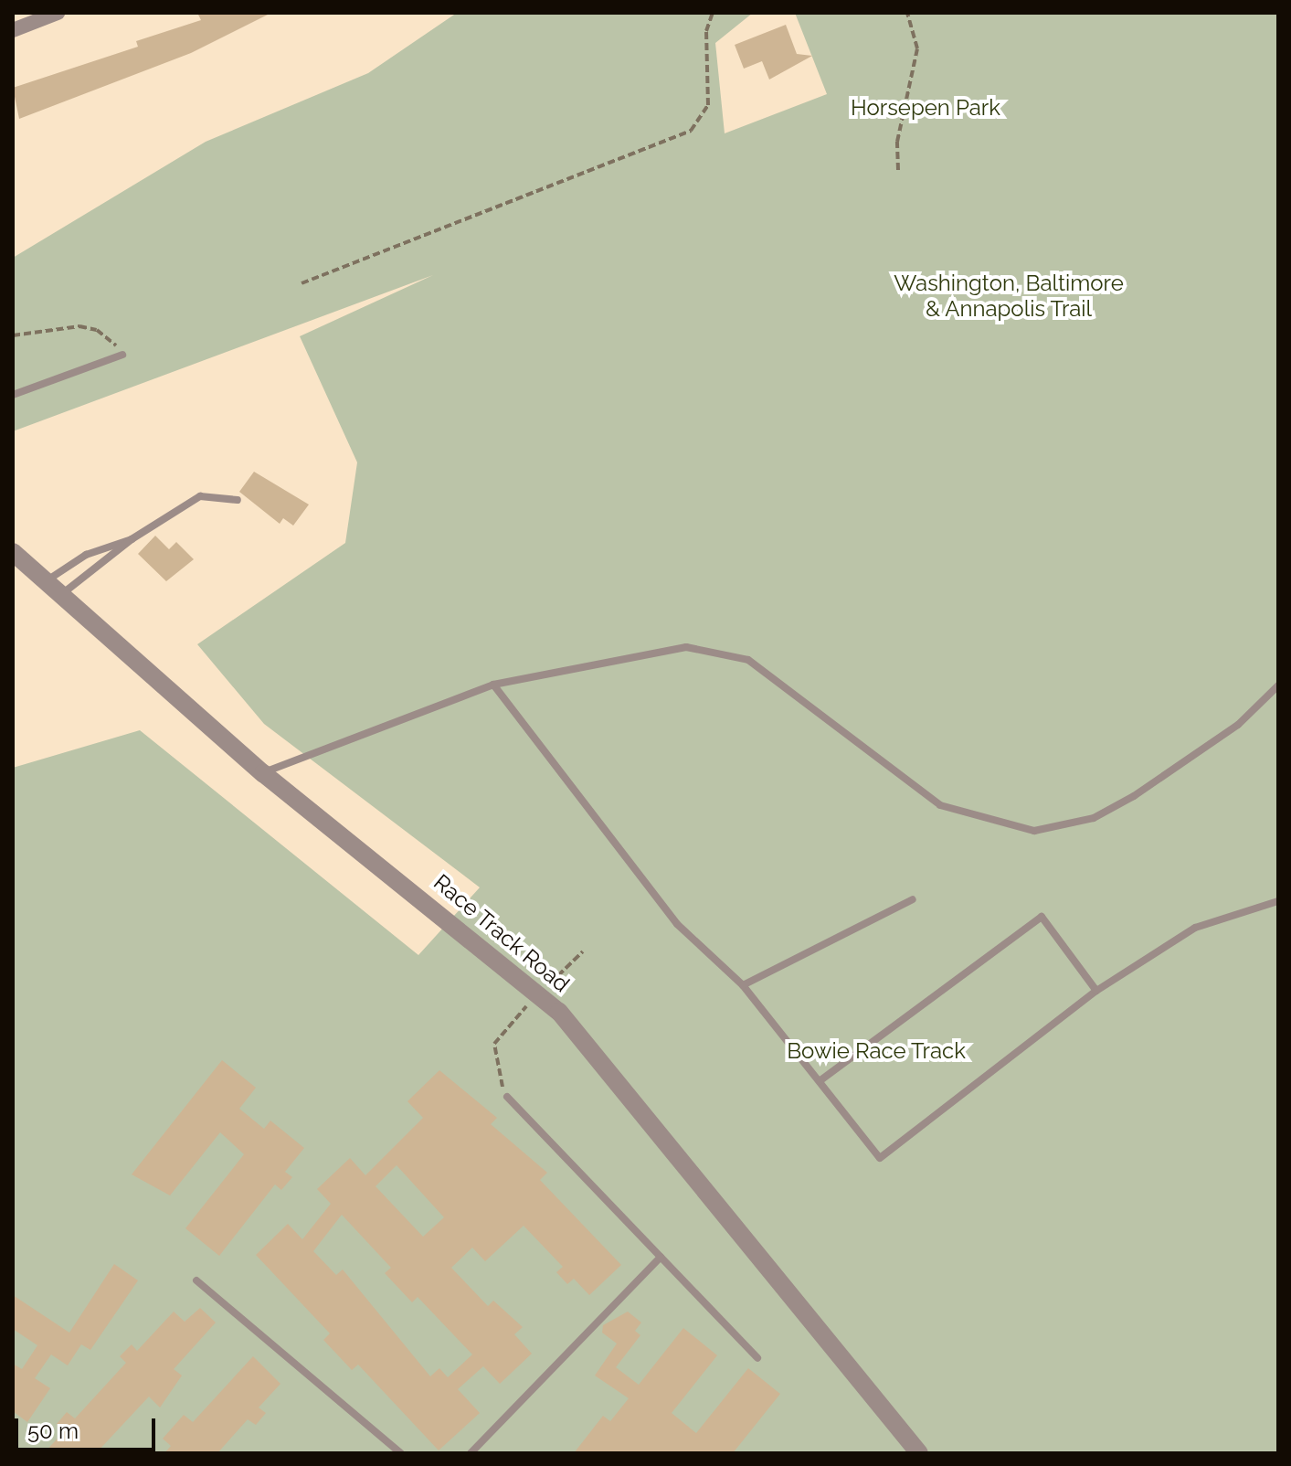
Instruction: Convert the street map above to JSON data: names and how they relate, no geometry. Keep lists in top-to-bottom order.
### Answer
{
  "streets": {
    "street": ["Race Track Road"]
  },
  "parks": ["Horsepen Park", "Washington, Baltimore & Annapolis Trail", "Bowie Race Track"],
  "scale_bar": "50 m"
}
